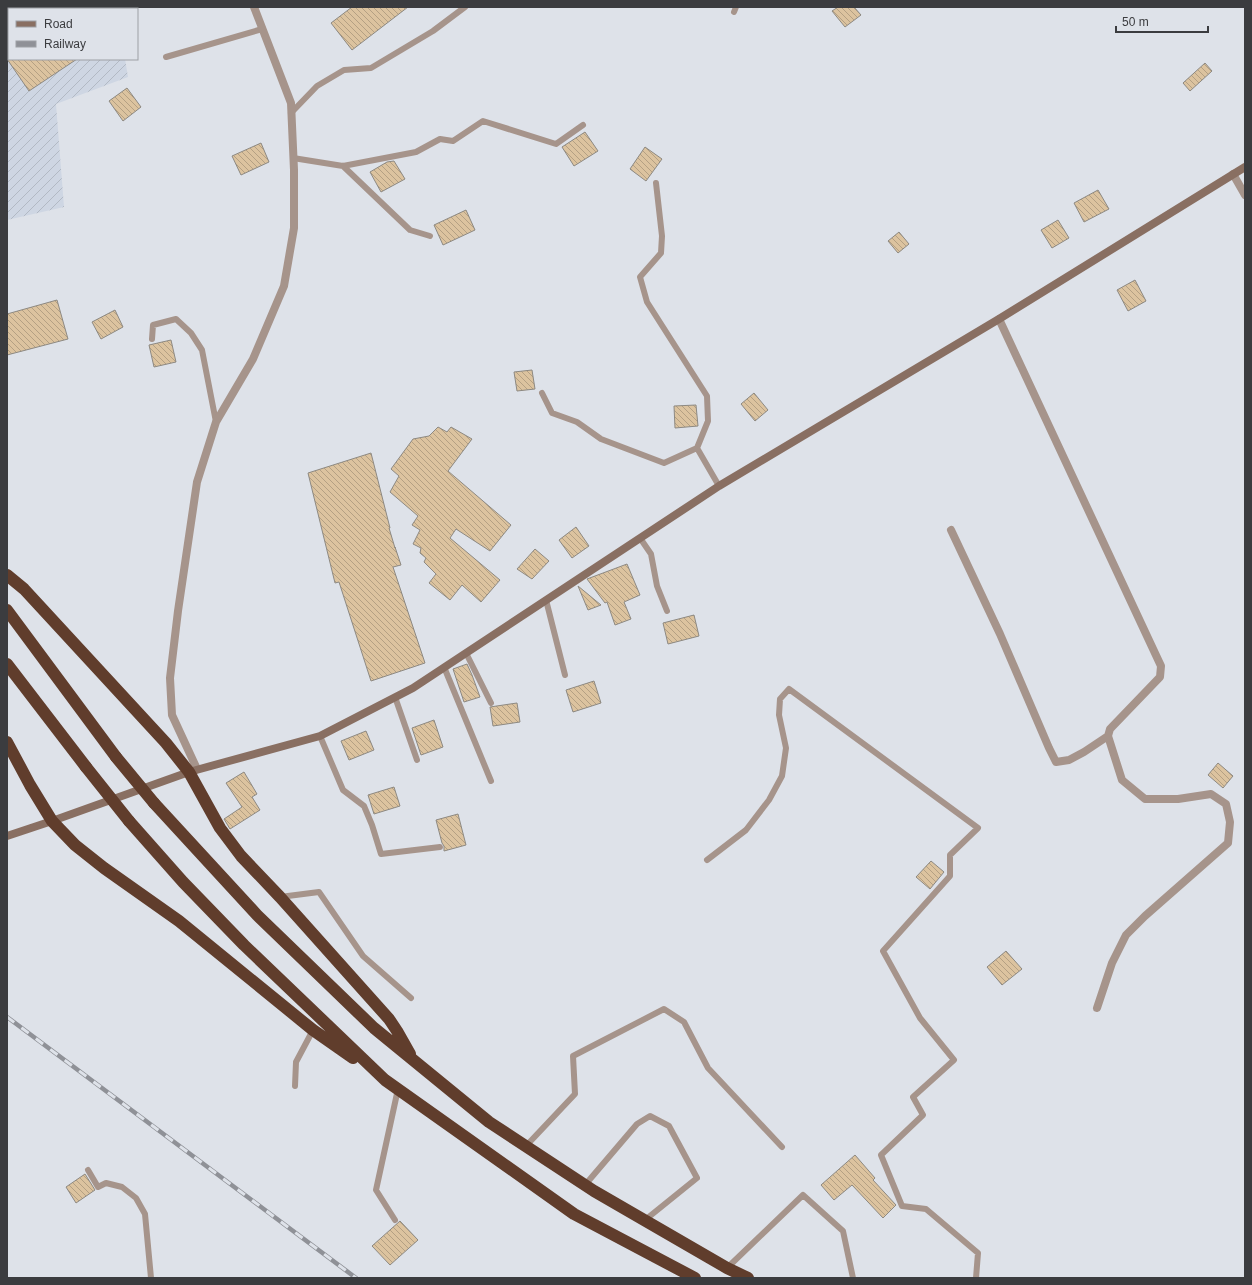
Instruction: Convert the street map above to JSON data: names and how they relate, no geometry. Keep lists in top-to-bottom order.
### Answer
{
  "legend": ["Road", "Railway"],
  "scale_bar": "50 m"
}
